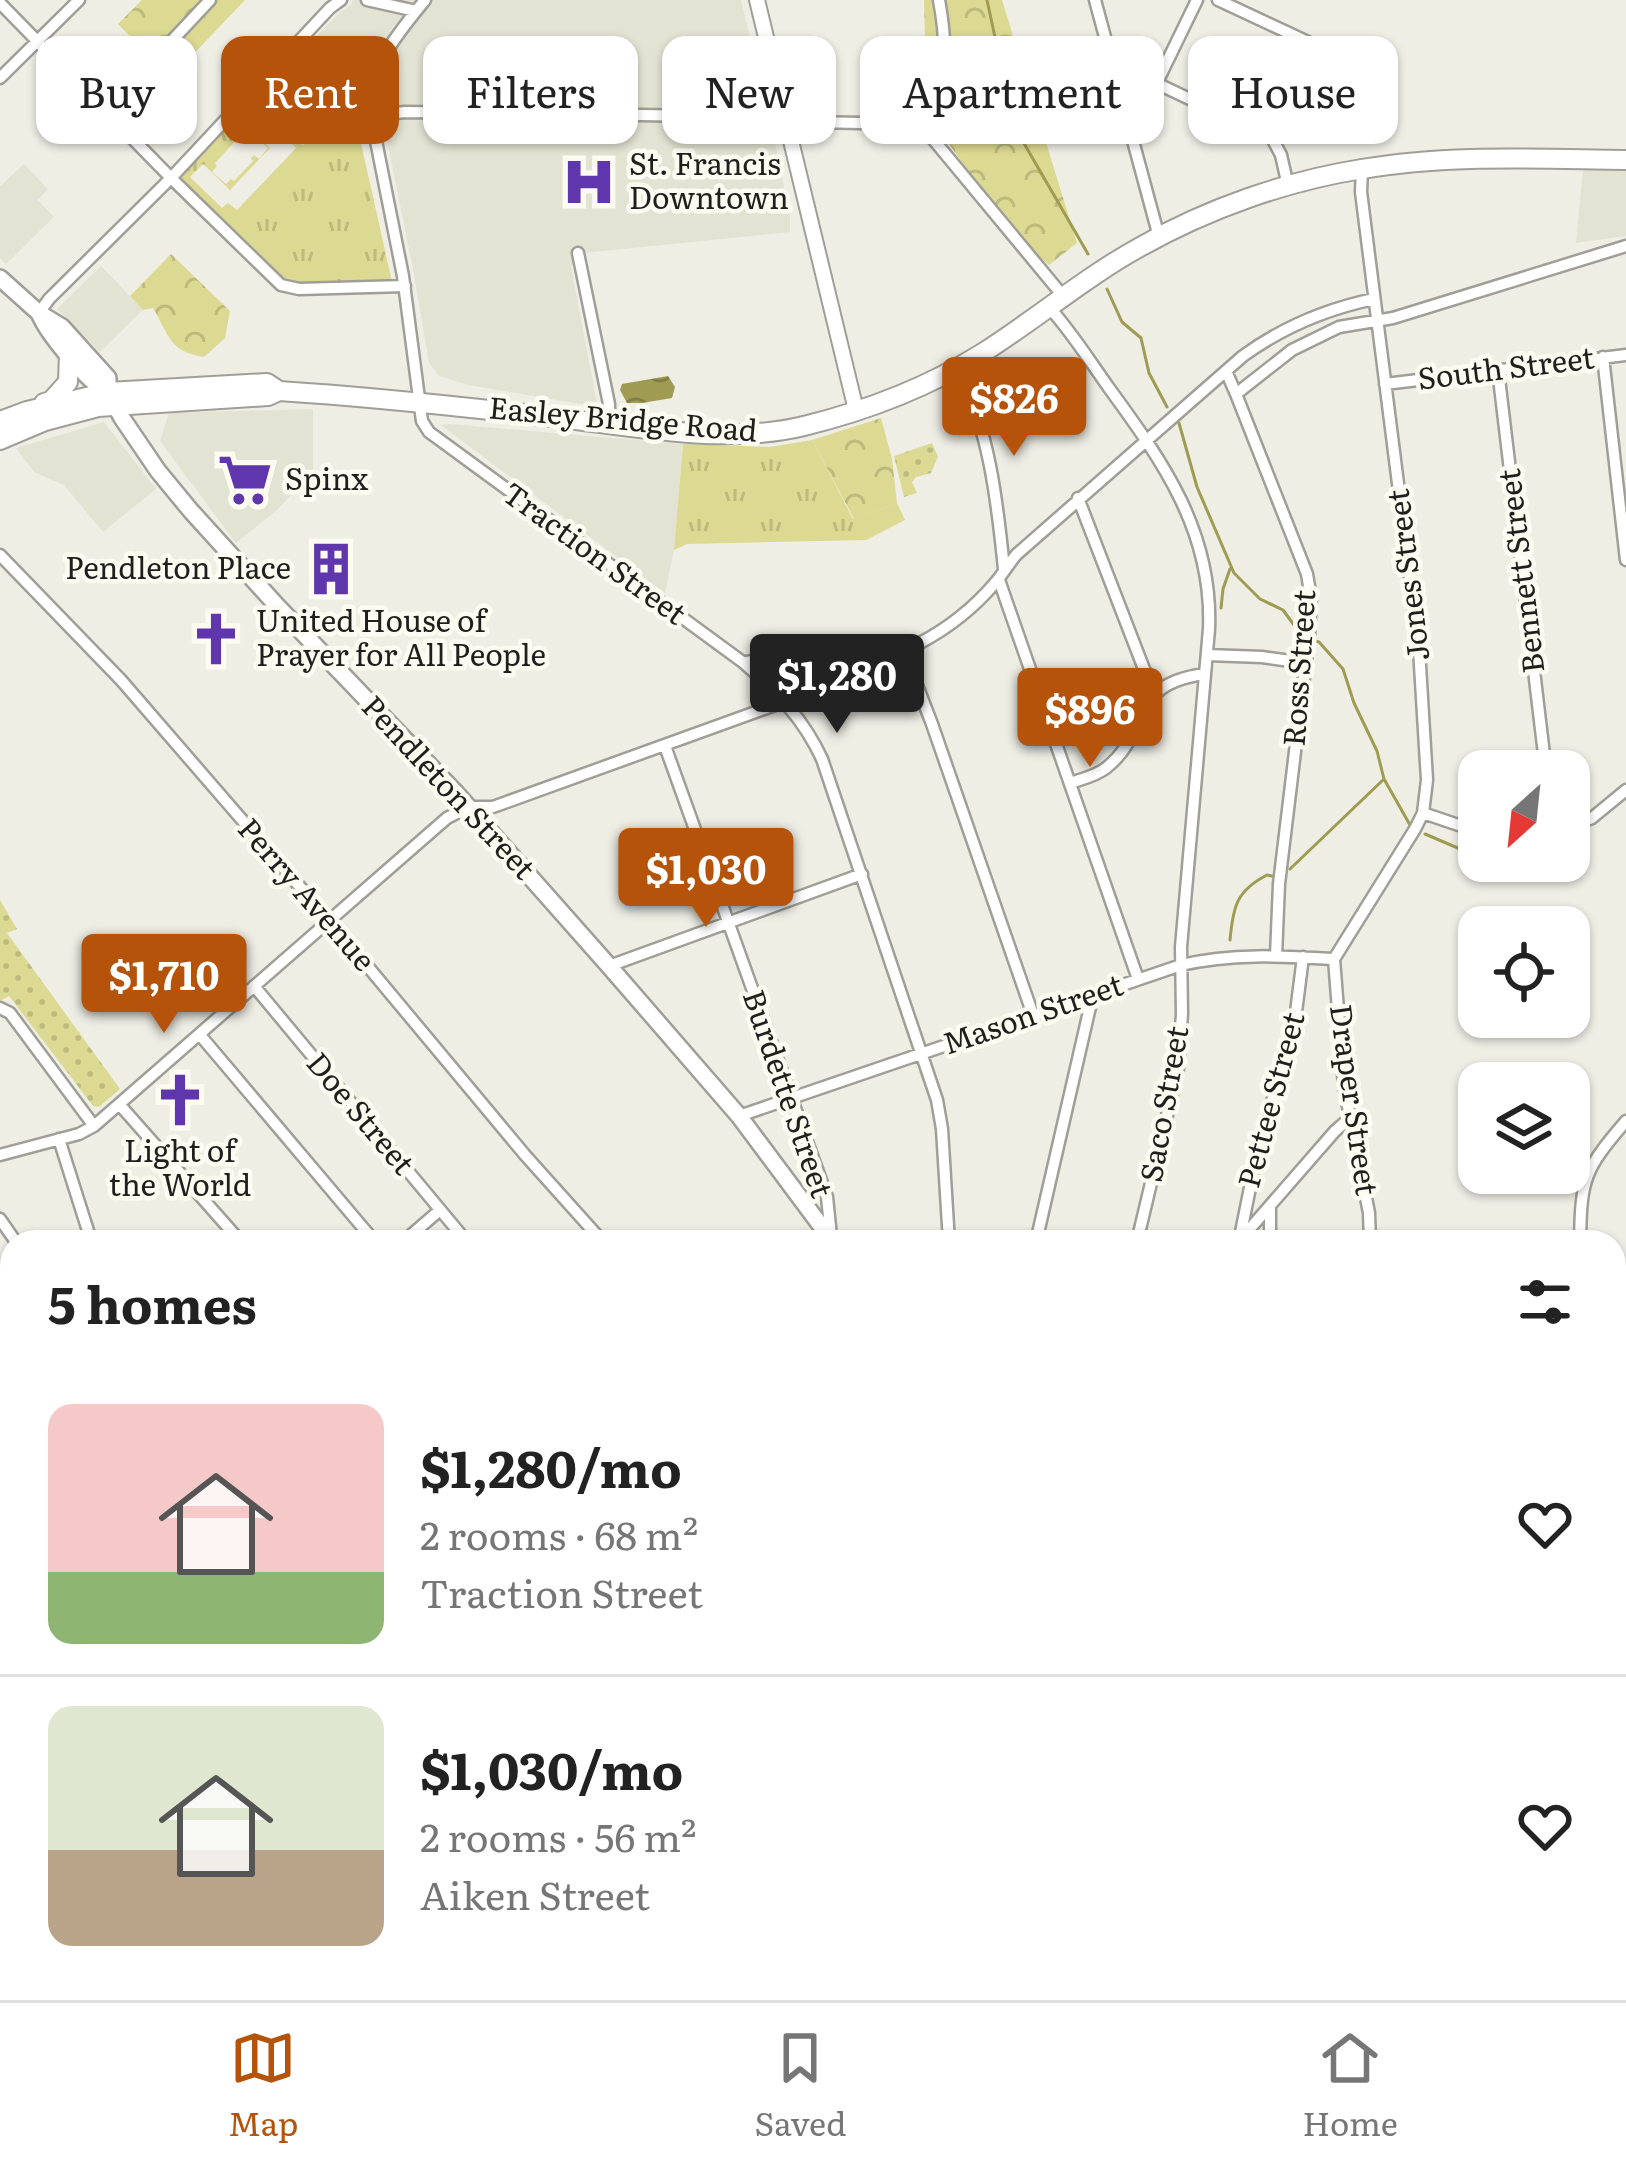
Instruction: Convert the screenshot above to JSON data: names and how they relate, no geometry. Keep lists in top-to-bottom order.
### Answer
{
  "streets": {
    "highway": ["Easley Bridge Road"],
    "main road": ["Pendleton Street"],
    "street": [
      "South Street",
      "Traction Street",
      "Bennett Street",
      "Jones Street",
      "Ross Street",
      "Perry Avenue",
      "Mason Street",
      "Burdette Street",
      "Pettee Street",
      "Draper Street",
      "Saco Street",
      "Doe Street"
    ]
  },
  "crossings": [
    ["South Street", "Bennett Street"],
    ["South Street", "Jones Street"],
    ["Easley Bridge Road", "Traction Street"],
    ["Easley Bridge Road", "Jones Street"],
    ["Easley Bridge Road", "Pendleton Street"],
    ["Easley Bridge Road", "Saco Street"],
    ["Traction Street", "Mason Street"],
    ["Jones Street", "Mason Street"],
    ["Jones Street", "Draper Street"],
    ["Ross Street", "Mason Street"],
    ["Pendleton Street", "Mason Street"],
    ["Mason Street", "Burdette Street"],
    ["Mason Street", "Pettee Street"],
    ["Mason Street", "Draper Street"],
    ["Mason Street", "Saco Street"]
  ],
  "places": {
    "hospital": ["St. Francis Downtown"],
    "supermarket": ["Spinx"],
    "building": ["Pendleton Place"],
    "church": ["United House of Prayer for All People", "Light of the World"]
  },
  "north": "bottom left",
  "page": {
    "chip": [
      "Buy",
      "Rent",
      "Filters",
      "New",
      "Apartment",
      "House"
    ],
    "price": [
      "$826",
      "$1,280",
      "$896",
      "$1,030",
      "$1,710"
    ],
    "heading": "5 homes",
    "list": [
      {
        "name": "$1,280/mo",
        "note": "2 rooms · 68 m² · Traction Street"
      },
      {
        "name": "$1,030/mo",
        "note": "2 rooms · 56 m² · Aiken Street"
      }
    ],
    "tabs": ["Map", "Saved", "Home"]
  }
}
